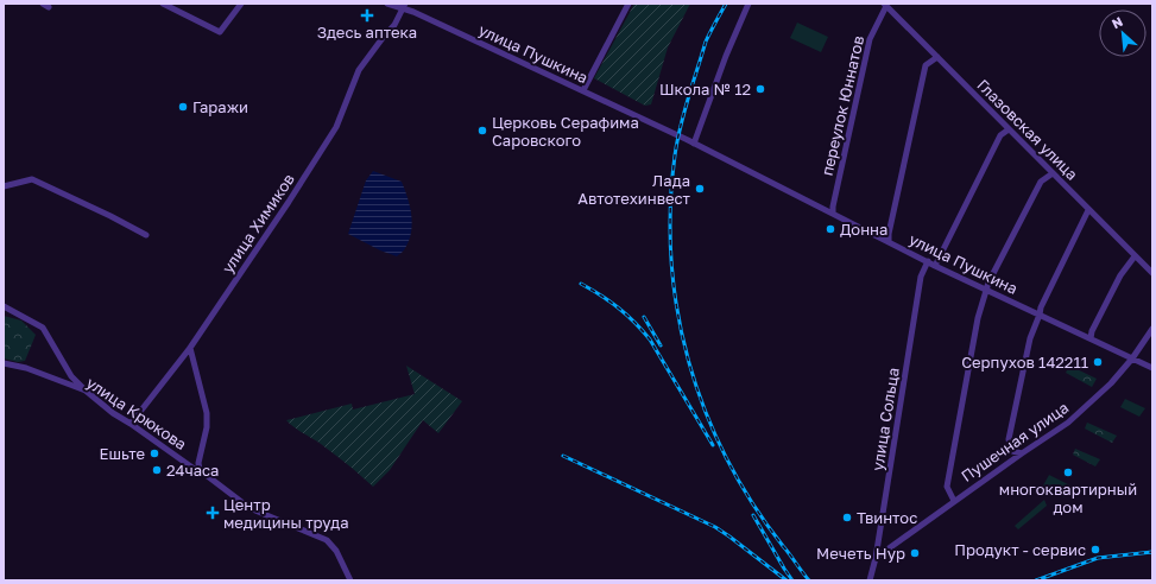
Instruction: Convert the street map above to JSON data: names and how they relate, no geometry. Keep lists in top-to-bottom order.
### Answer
{
  "streets": {
    "street": [
      "улица Пушкина",
      "переулок Юннатов",
      "Глазовская улица",
      "улица Химиков",
      "улица Крюкова",
      "улица Сольца",
      "Пушечная улица"
    ]
  },
  "crossings": [
    ["улица Пушкина", "переулок Юннатов"],
    ["улица Пушкина", "улица Химиков"],
    ["улица Пушкина", "улица Сольца"],
    ["улица Пушкина", "Пушечная улица"],
    ["переулок Юннатов", "Глазовская улица"],
    ["улица Химиков", "улица Крюкова"],
    ["улица Сольца", "Пушечная улица"]
  ],
  "places": {
    "health": ["Здесь аптека", "Центр медицины труда"],
    "other": [
      "Школа № 12",
      "Гаражи",
      "Церковь Серафима Саровского",
      "Лада Автотехинвест",
      "Донна",
      "Серпухов 142211",
      "Ешьте",
      "24часа",
      "многоквартирный дом",
      "Твинтос",
      "Продукт - сервис",
      "Мечеть Нур"
    ]
  },
  "north": "top left"
}
